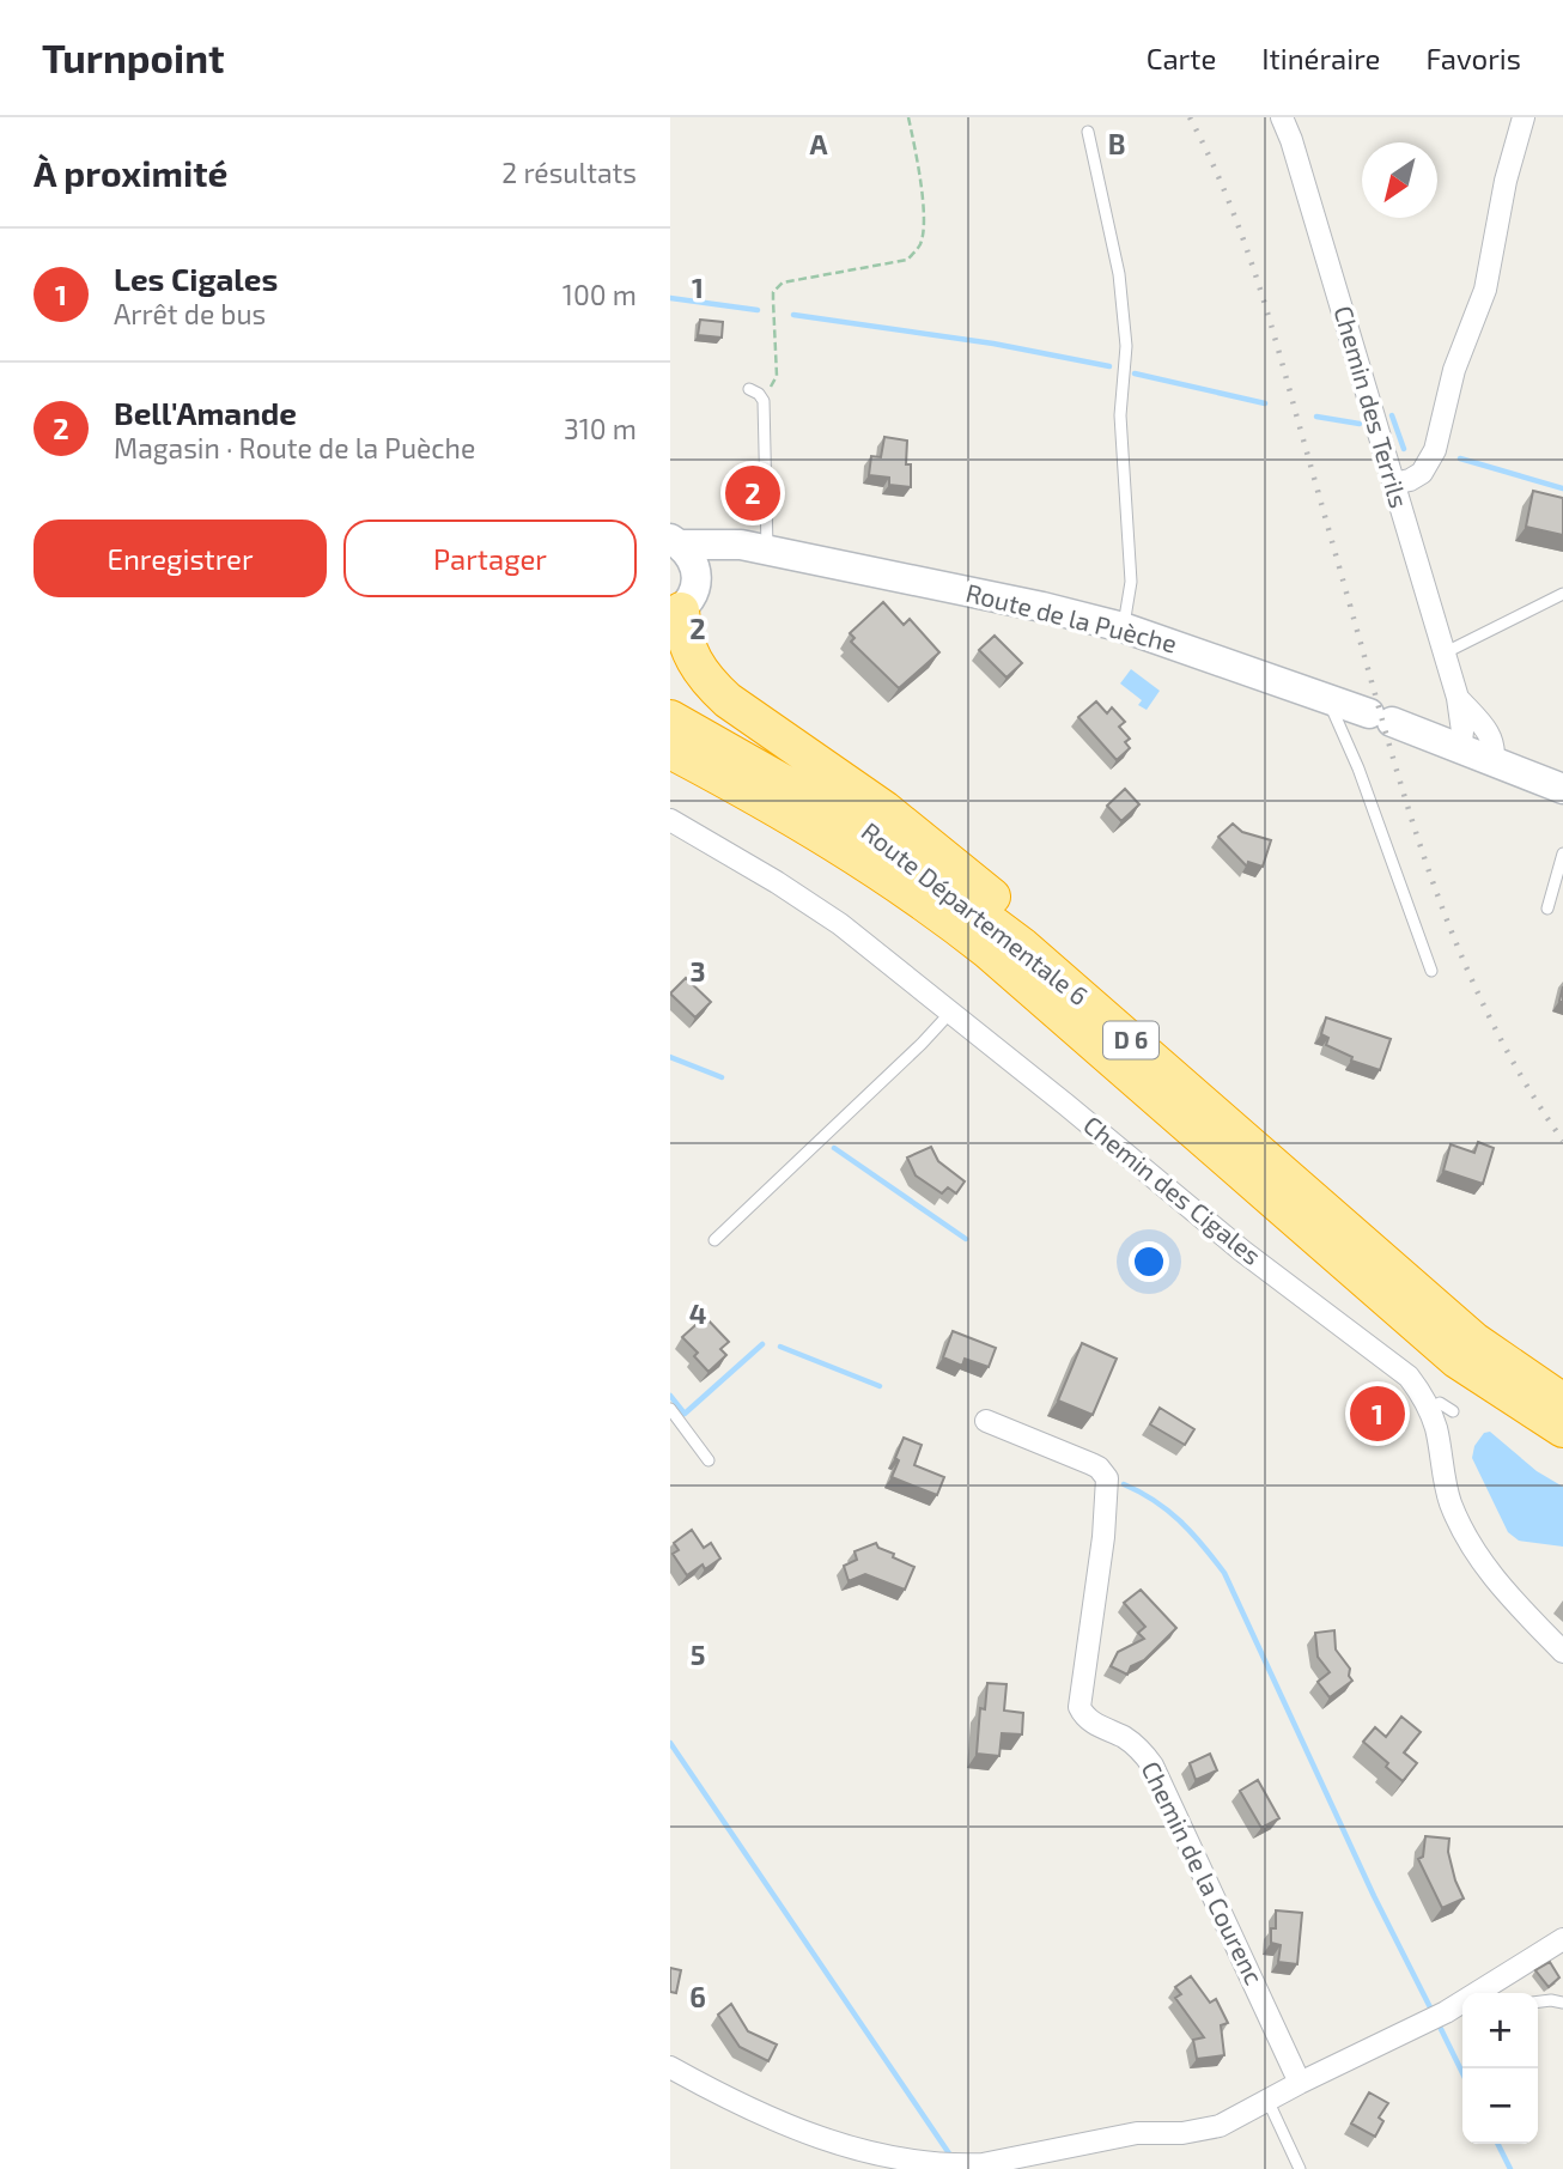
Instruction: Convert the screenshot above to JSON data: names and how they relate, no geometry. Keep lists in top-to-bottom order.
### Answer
{
  "streets": {
    "highway": ["Route Départementale 6", "D 6"],
    "main road": ["Route de la Puèche"],
    "street": ["Chemin des Terrils", "Chemin des Cigales", "Chemin de la Courenc"]
  },
  "crossings": [
    ["Chemin des Terrils", "Route de la Puèche"]
  ],
  "north": "bottom left",
  "page": {
    "header": "Turnpoint",
    "nav": ["Carte", "Itinéraire", "Favoris"],
    "heading": ["À proximité", "2 résultats"],
    "list": [
      {
        "mark": "1",
        "name": "Les Cigales",
        "note": "Arrêt de bus",
        "value": "100 m"
      },
      {
        "mark": "2",
        "name": "Bell'Amande",
        "note": "Magasin · Route de la Puèche",
        "value": "310 m"
      }
    ],
    "pins": ["2", "1"],
    "buttons": ["Enregistrer", "Partager"],
    "map_buttons": ["+", "−"]
  },
  "grid": {
    "columns": ["A", "B"],
    "rows": [
      "1",
      "2",
      "3",
      "4",
      "5",
      "6"
    ]
  }
}
